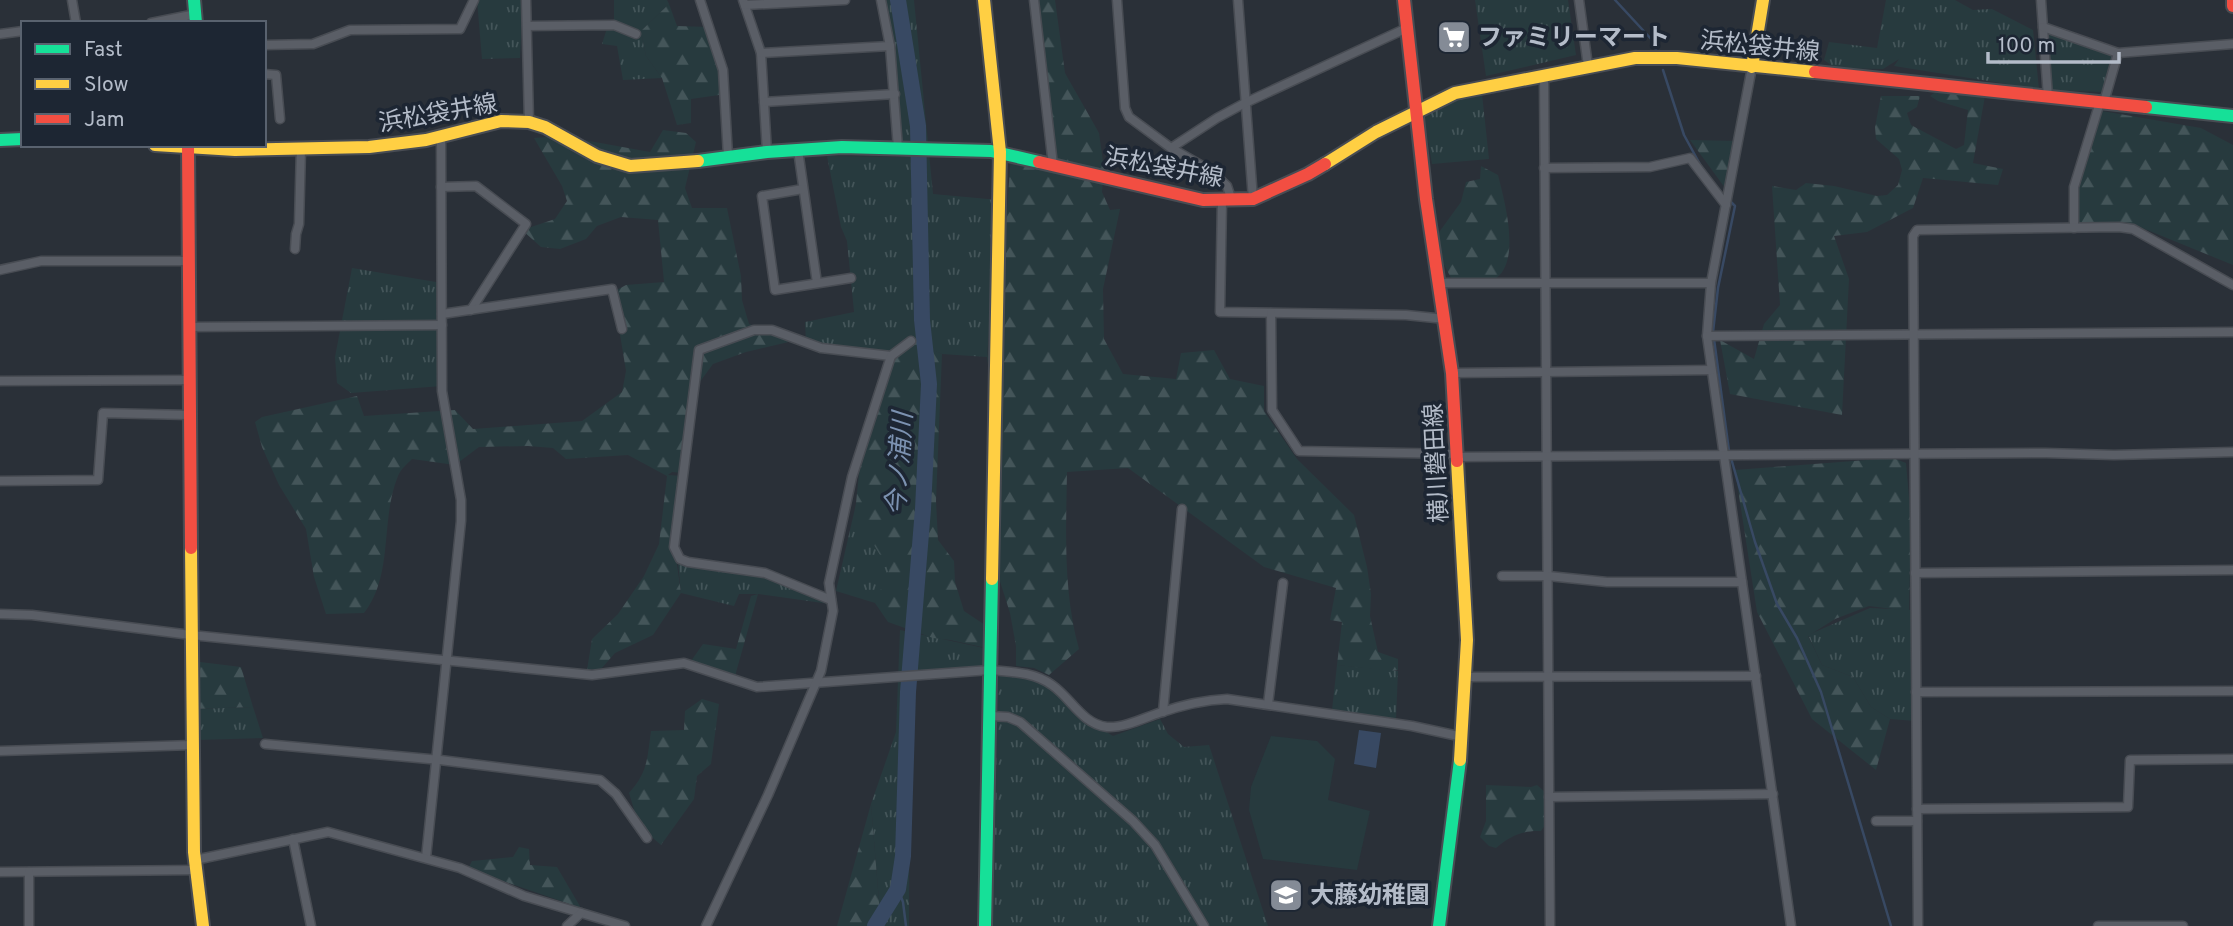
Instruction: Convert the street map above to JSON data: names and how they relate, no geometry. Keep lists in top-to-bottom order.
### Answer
{
  "streets": {
    "main road": ["浜松袋井線", "横川磐田線"]
  },
  "crossings": [
    ["浜松袋井線", "横川磐田線"]
  ],
  "water": ["今ノ浦川"],
  "places": {
    "supermarket": ["ファミリーマート"],
    "school or university": ["大藤幼稚園"]
  },
  "legend": ["Fast", "Slow", "Jam"],
  "scale_bar": "100 m"
}
